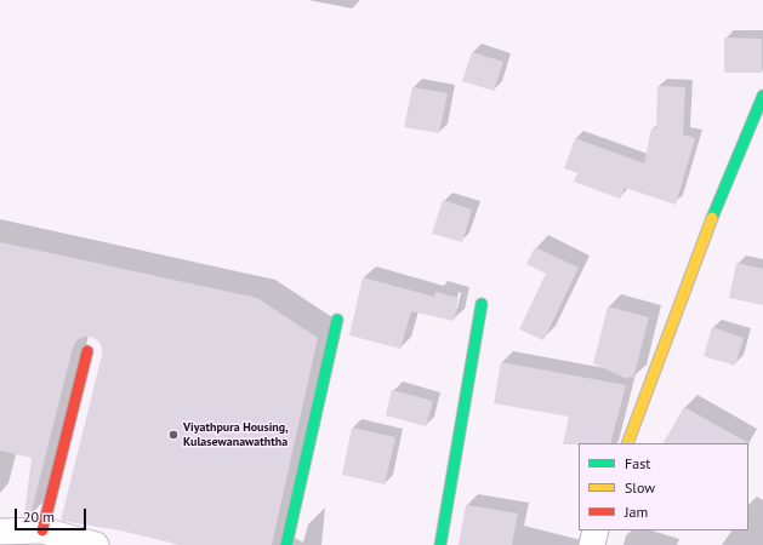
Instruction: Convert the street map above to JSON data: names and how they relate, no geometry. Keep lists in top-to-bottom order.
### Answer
{
  "places": ["Viyathpura Housing, Kulasewanawaththa"],
  "legend": ["Fast", "Slow", "Jam"],
  "scale_bar": "20 m"
}
